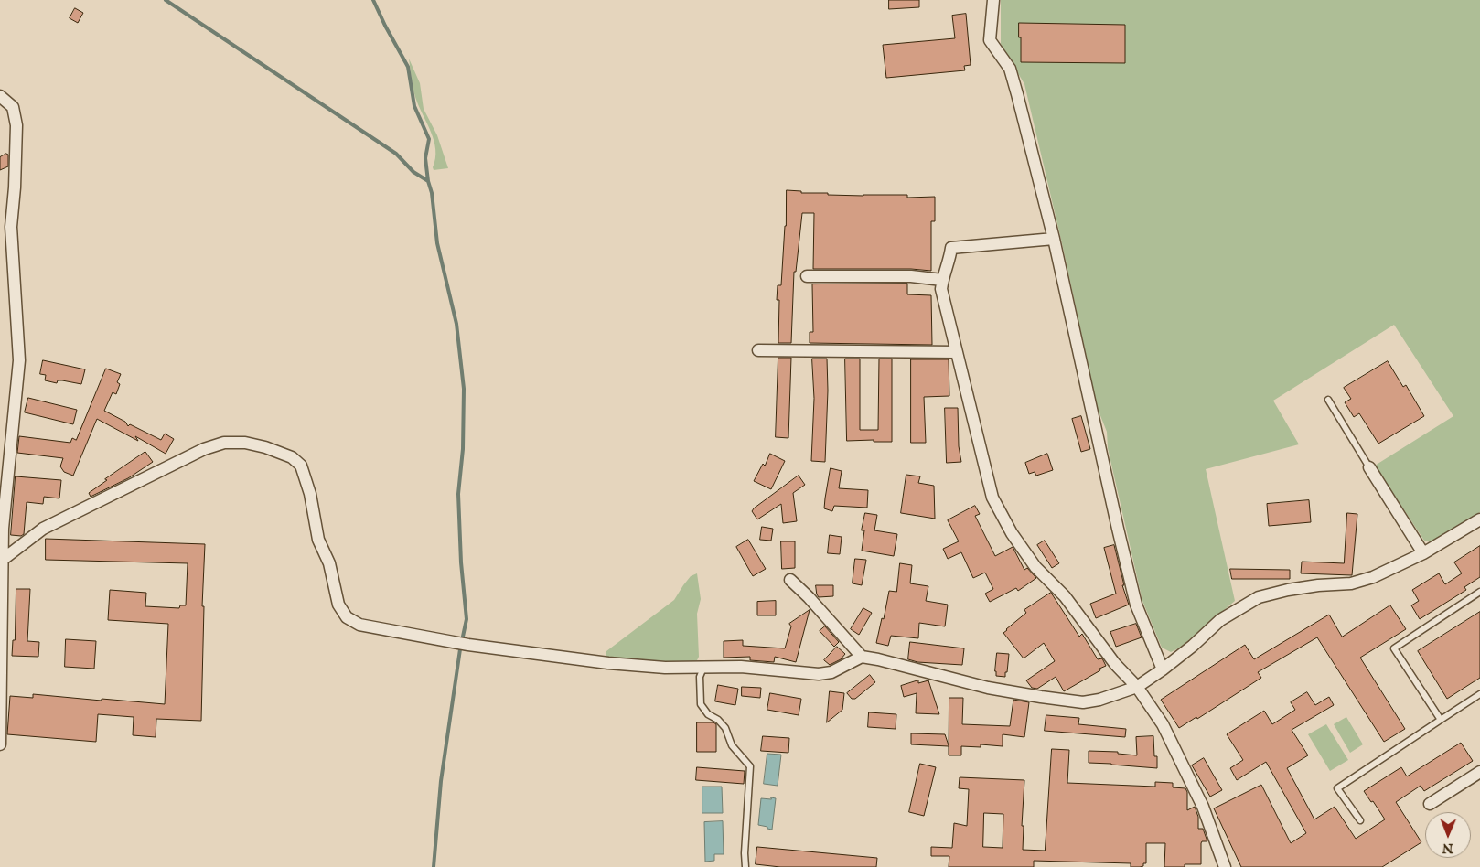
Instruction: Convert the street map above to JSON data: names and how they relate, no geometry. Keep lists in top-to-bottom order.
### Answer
{
  "north": "bottom"
}
